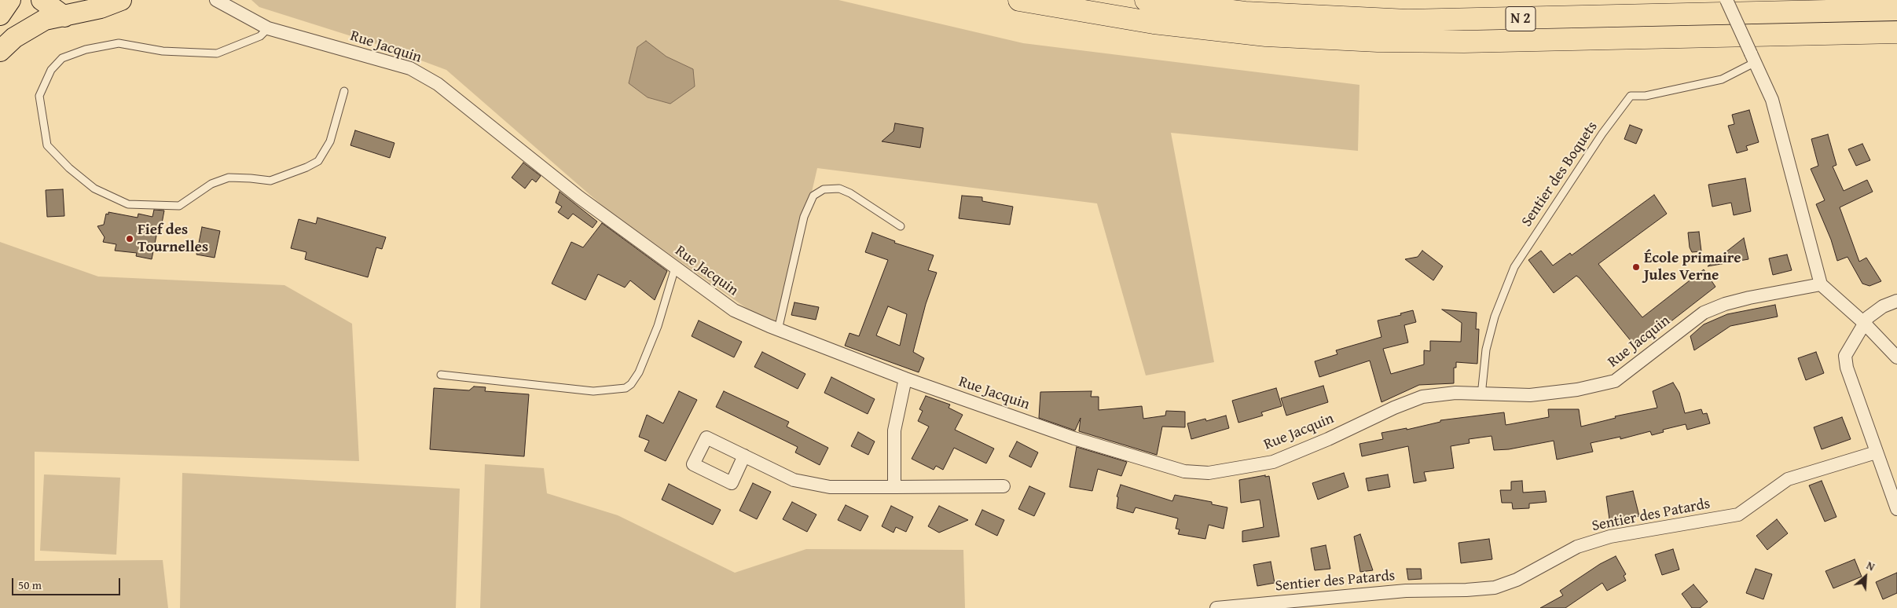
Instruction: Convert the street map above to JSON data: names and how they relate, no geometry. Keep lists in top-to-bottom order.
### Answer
{
  "streets": {
    "highway": ["N 2"],
    "street": ["Rue Jacquin", "Sentier des Patards"],
    "lane": ["Sentier des Boquets"]
  },
  "crossings": [
    ["Rue Jacquin", "Sentier des Boquets"]
  ],
  "places": ["Fief des Tournelles", "École primaire Jules Verne"],
  "scale_bar": "50 m",
  "north": "top right"
}
